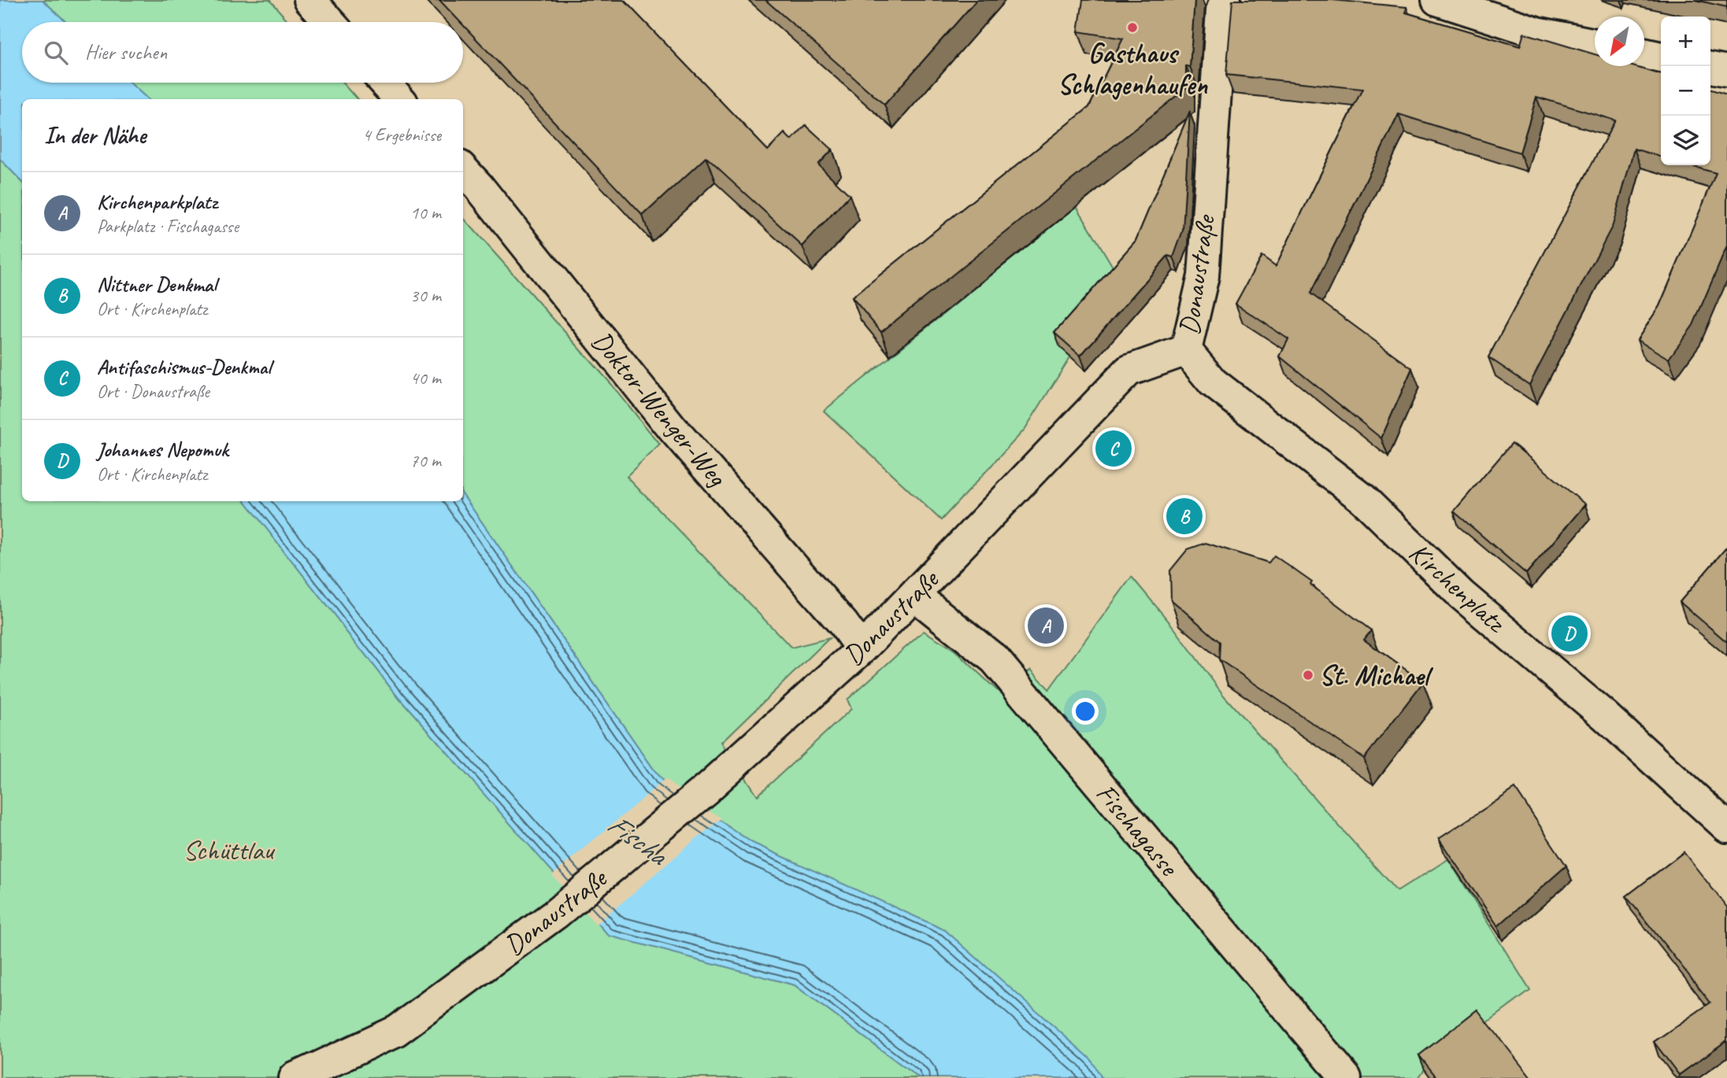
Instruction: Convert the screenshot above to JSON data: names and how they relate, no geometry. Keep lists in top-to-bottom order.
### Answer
{
  "streets": {
    "street": [
      "Donaustraße",
      "Doktor-Wenger-Weg",
      "Kirchenplatz",
      "Fischagasse"
    ]
  },
  "crossings": [
    ["Donaustraße", "Doktor-Wenger-Weg"],
    ["Donaustraße", "Kirchenplatz"],
    ["Donaustraße", "Fischagasse"]
  ],
  "water": ["Fischa"],
  "parks": ["Schüttlau"],
  "places": ["Gasthaus Schlagenhaufen", "St. Michael"],
  "north": "bottom left",
  "page": {
    "map_buttons": ["+", "−"],
    "search": "Hier suchen",
    "heading": ["In der Nähe", "4 Ergebnisse"],
    "list": [
      {
        "mark": "A",
        "name": "Kirchenparkplatz",
        "note": "Parkplatz · Fischagasse",
        "value": "10 m"
      },
      {
        "mark": "B",
        "name": "Nittner Denkmal",
        "note": "Ort · Kirchenplatz",
        "value": "30 m"
      },
      {
        "mark": "C",
        "name": "Antifaschismus-Denkmal",
        "note": "Ort · Donaustraße",
        "value": "40 m"
      },
      {
        "mark": "D",
        "name": "Johannes Nepomuk",
        "note": "Ort · Kirchenplatz",
        "value": "70 m"
      }
    ],
    "pins": [
      "C",
      "B",
      "A",
      "D"
    ]
  }
}
